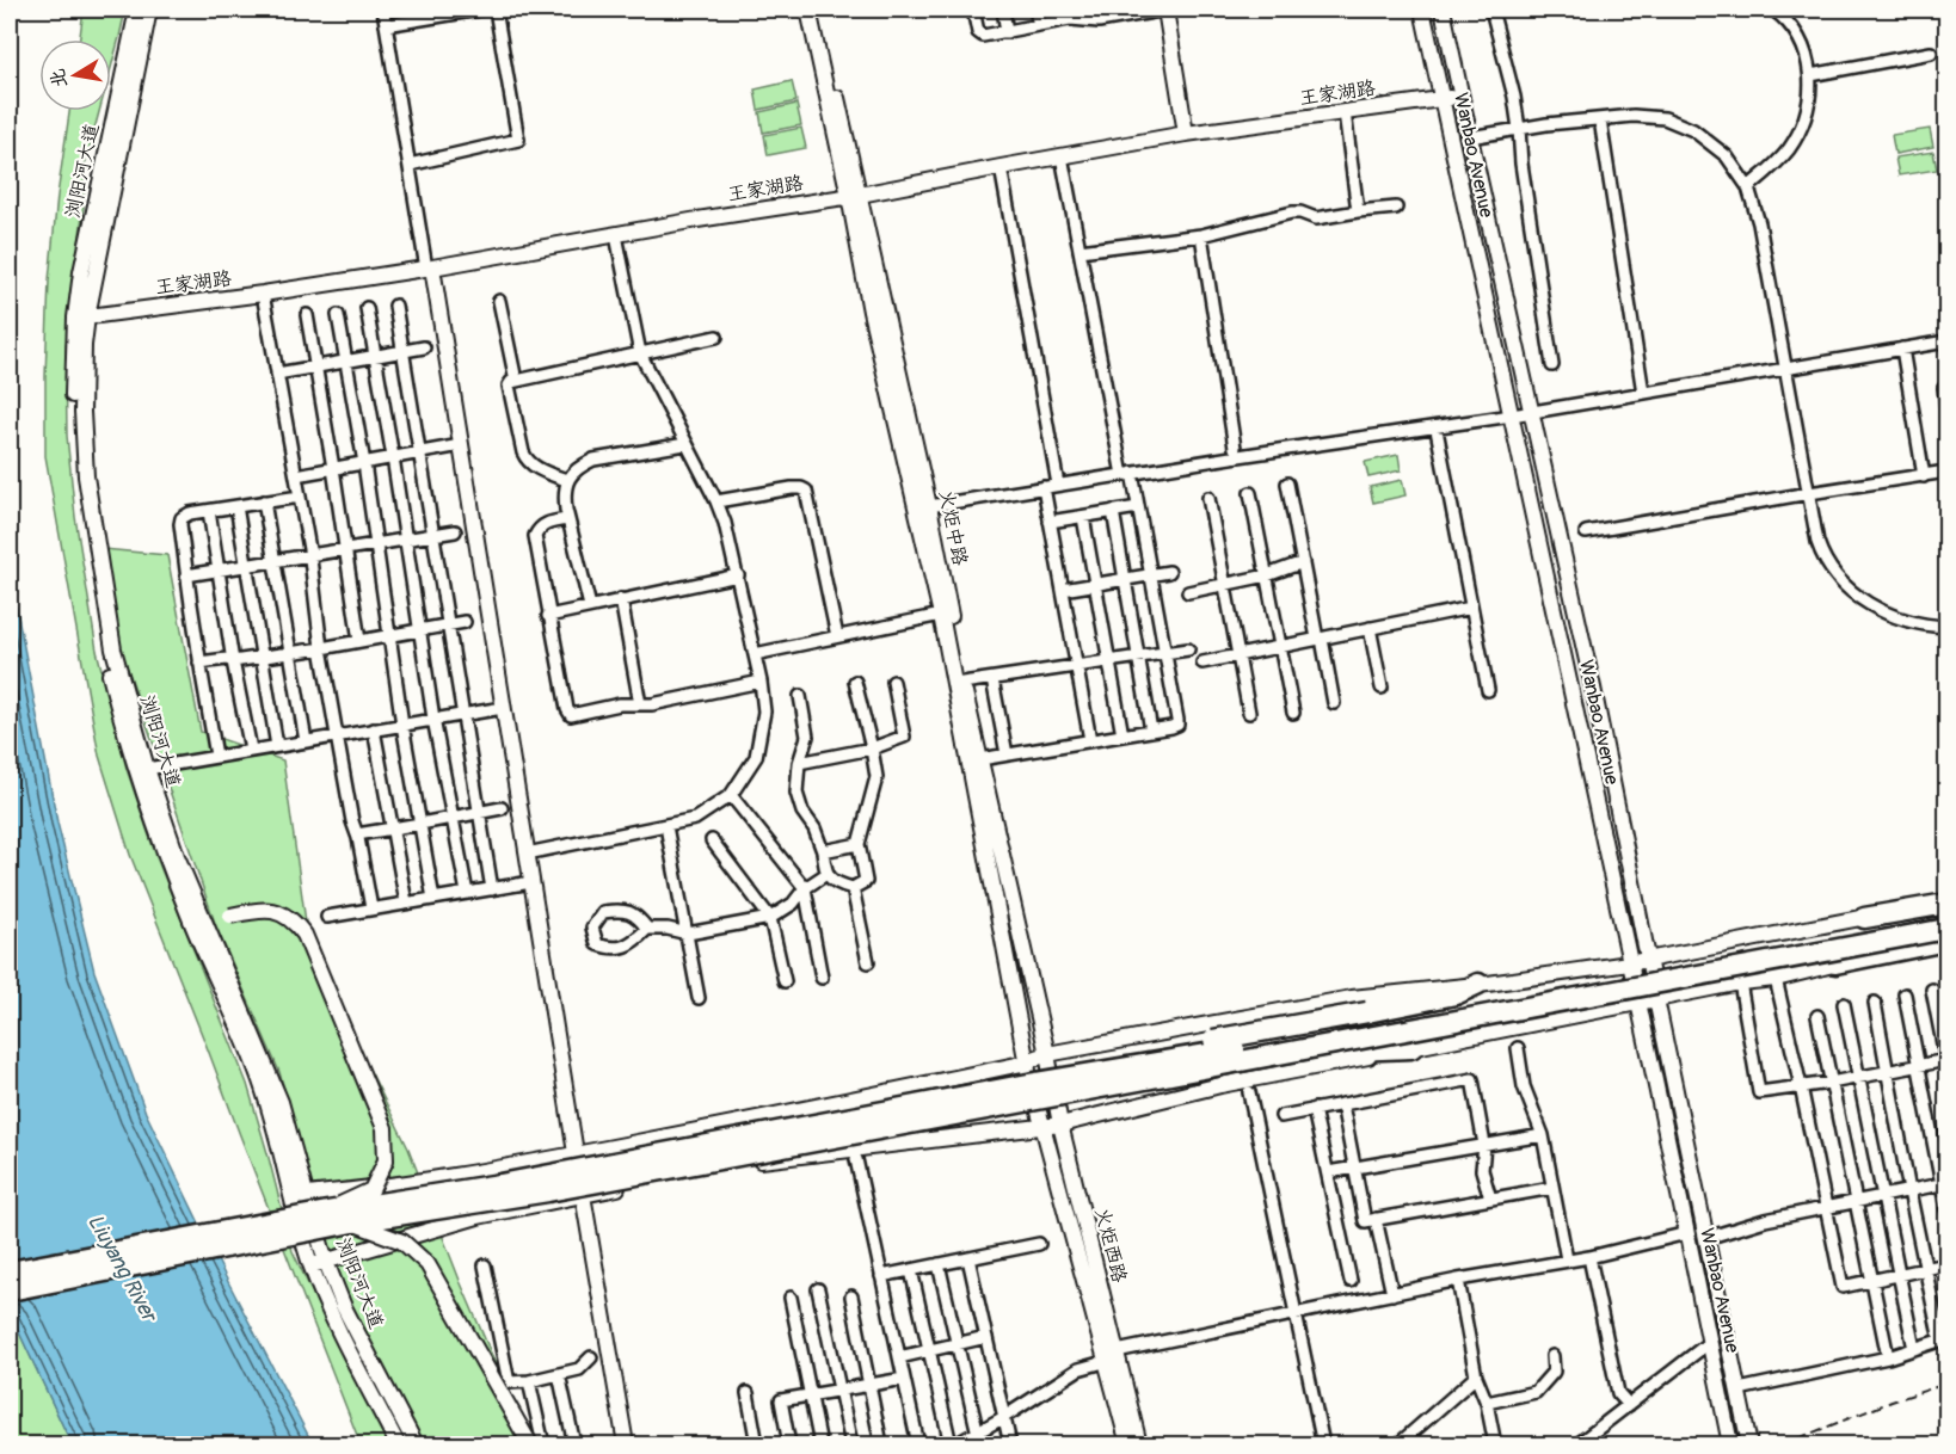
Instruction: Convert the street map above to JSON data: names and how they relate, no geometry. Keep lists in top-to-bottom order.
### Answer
{
  "streets": {
    "main road": [
      "王家湖路",
      "Wanbao Avenue",
      "浏阳河大道",
      "火炬中路",
      "火炬西路"
    ]
  },
  "crossings": [
    ["王家湖路", "Wanbao Avenue"],
    ["王家湖路", "浏阳河大道"],
    ["王家湖路", "火炬中路"],
    ["火炬中路", "火炬西路"]
  ],
  "water": ["Liuyang River"],
  "north": "left"
}
